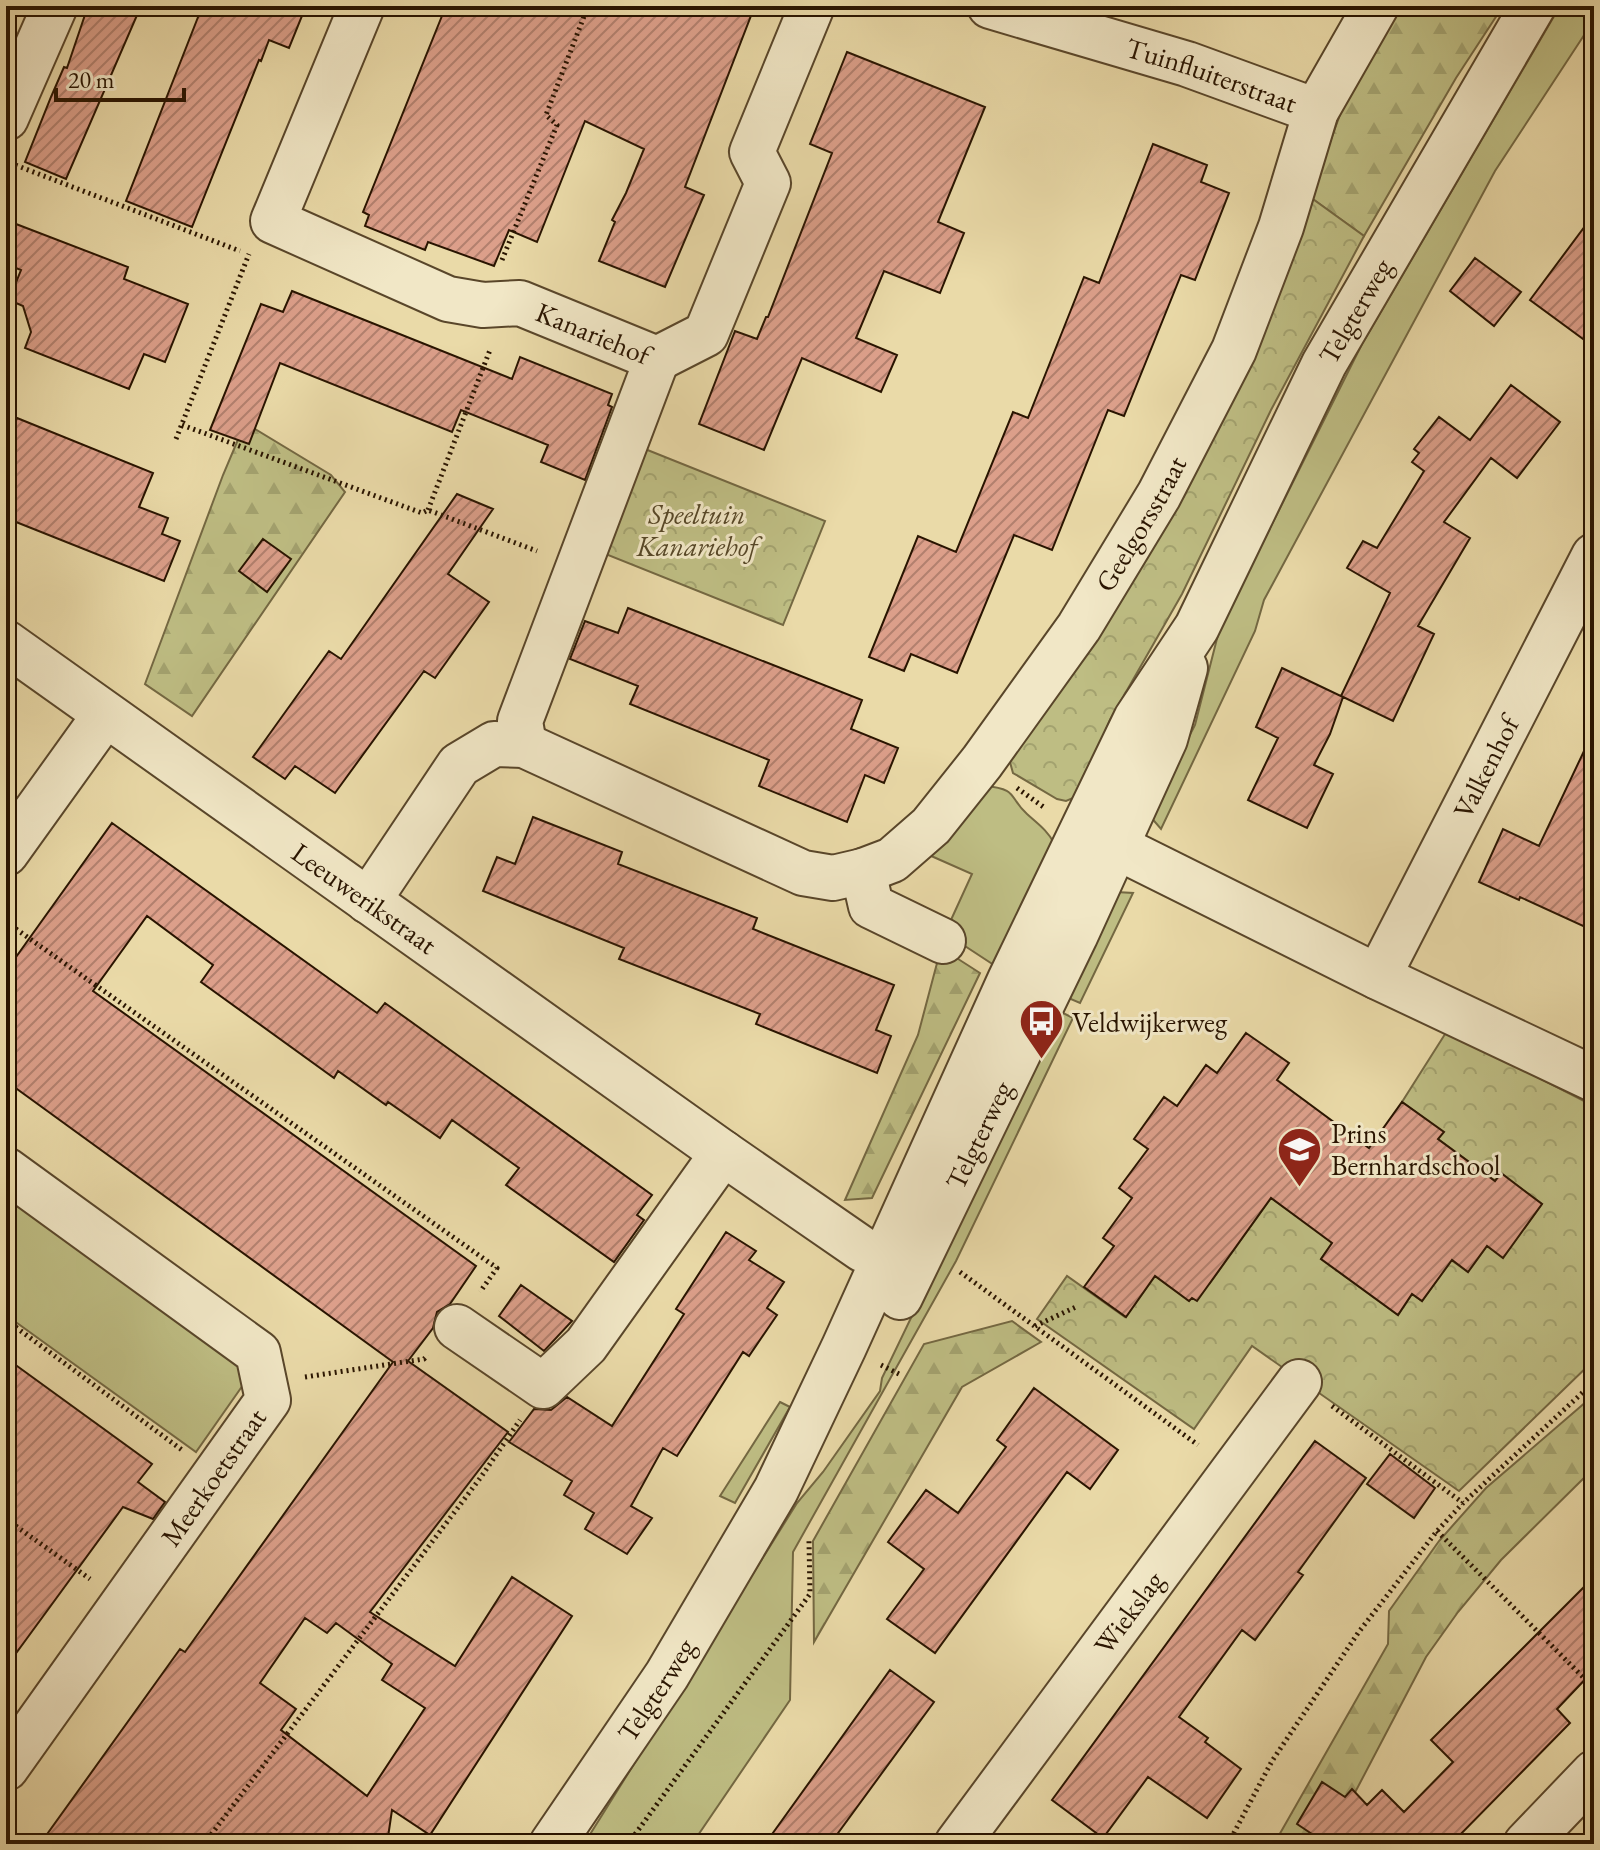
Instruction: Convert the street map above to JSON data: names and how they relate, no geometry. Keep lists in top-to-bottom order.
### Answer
{
  "streets": {
    "street": [
      "Tuinfluiterstraat",
      "Telgterweg",
      "Kanariehof",
      "Geelgorsstraat",
      "Valkenhof",
      "Leeuwerikstraat",
      "Meerkoetstraat",
      "Wiekslag"
    ]
  },
  "crossings": [
    ["Tuinfluiterstraat", "Geelgorsstraat"],
    ["Telgterweg", "Leeuwerikstraat"]
  ],
  "parks": ["Speeltuin Kanariehof"],
  "places": {
    "bus stop": ["Veldwijkerweg"],
    "school or university": ["Prins Bernhardschool"]
  },
  "scale_bar": "20 m"
}
